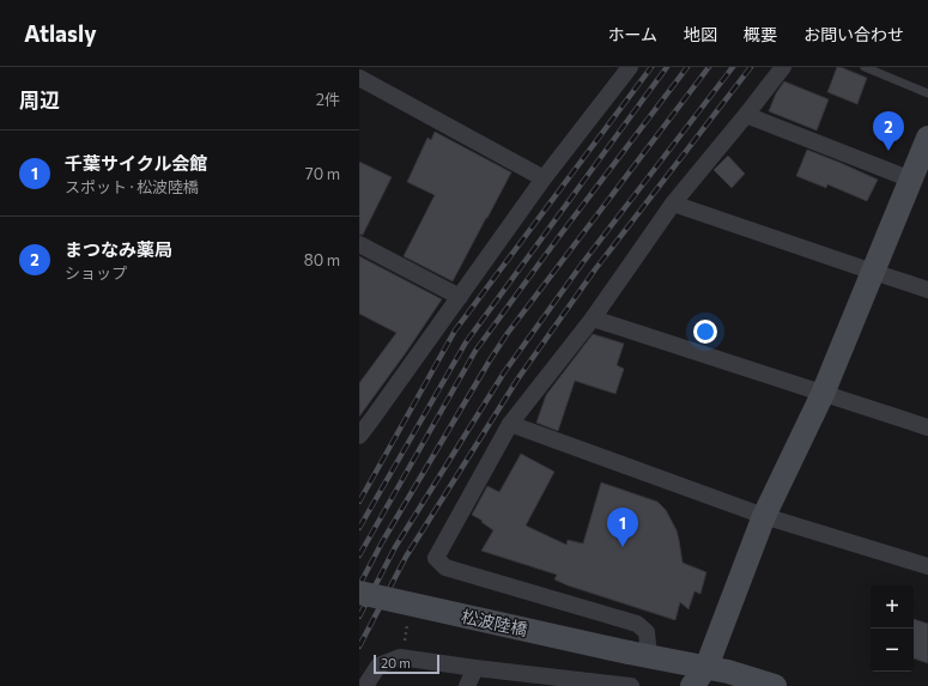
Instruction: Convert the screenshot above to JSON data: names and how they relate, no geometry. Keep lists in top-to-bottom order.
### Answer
{
  "streets": {
    "street": ["松波陸橋"]
  },
  "scale_bar": "20 m",
  "page": {
    "header": "Atlasly",
    "nav": [
      "ホーム",
      "地図",
      "概要",
      "お問い合わせ"
    ],
    "heading": ["周辺", "2件"],
    "pins": ["2", "1"],
    "list": [
      {
        "mark": "1",
        "name": "千葉サイクル会館",
        "note": "スポット · 松波陸橋",
        "value": "70 m"
      },
      {
        "mark": "2",
        "name": "まつなみ薬局",
        "note": "ショップ",
        "value": "80 m"
      }
    ],
    "map_buttons": ["+", "−"],
    "scale": "20 m"
  }
}
